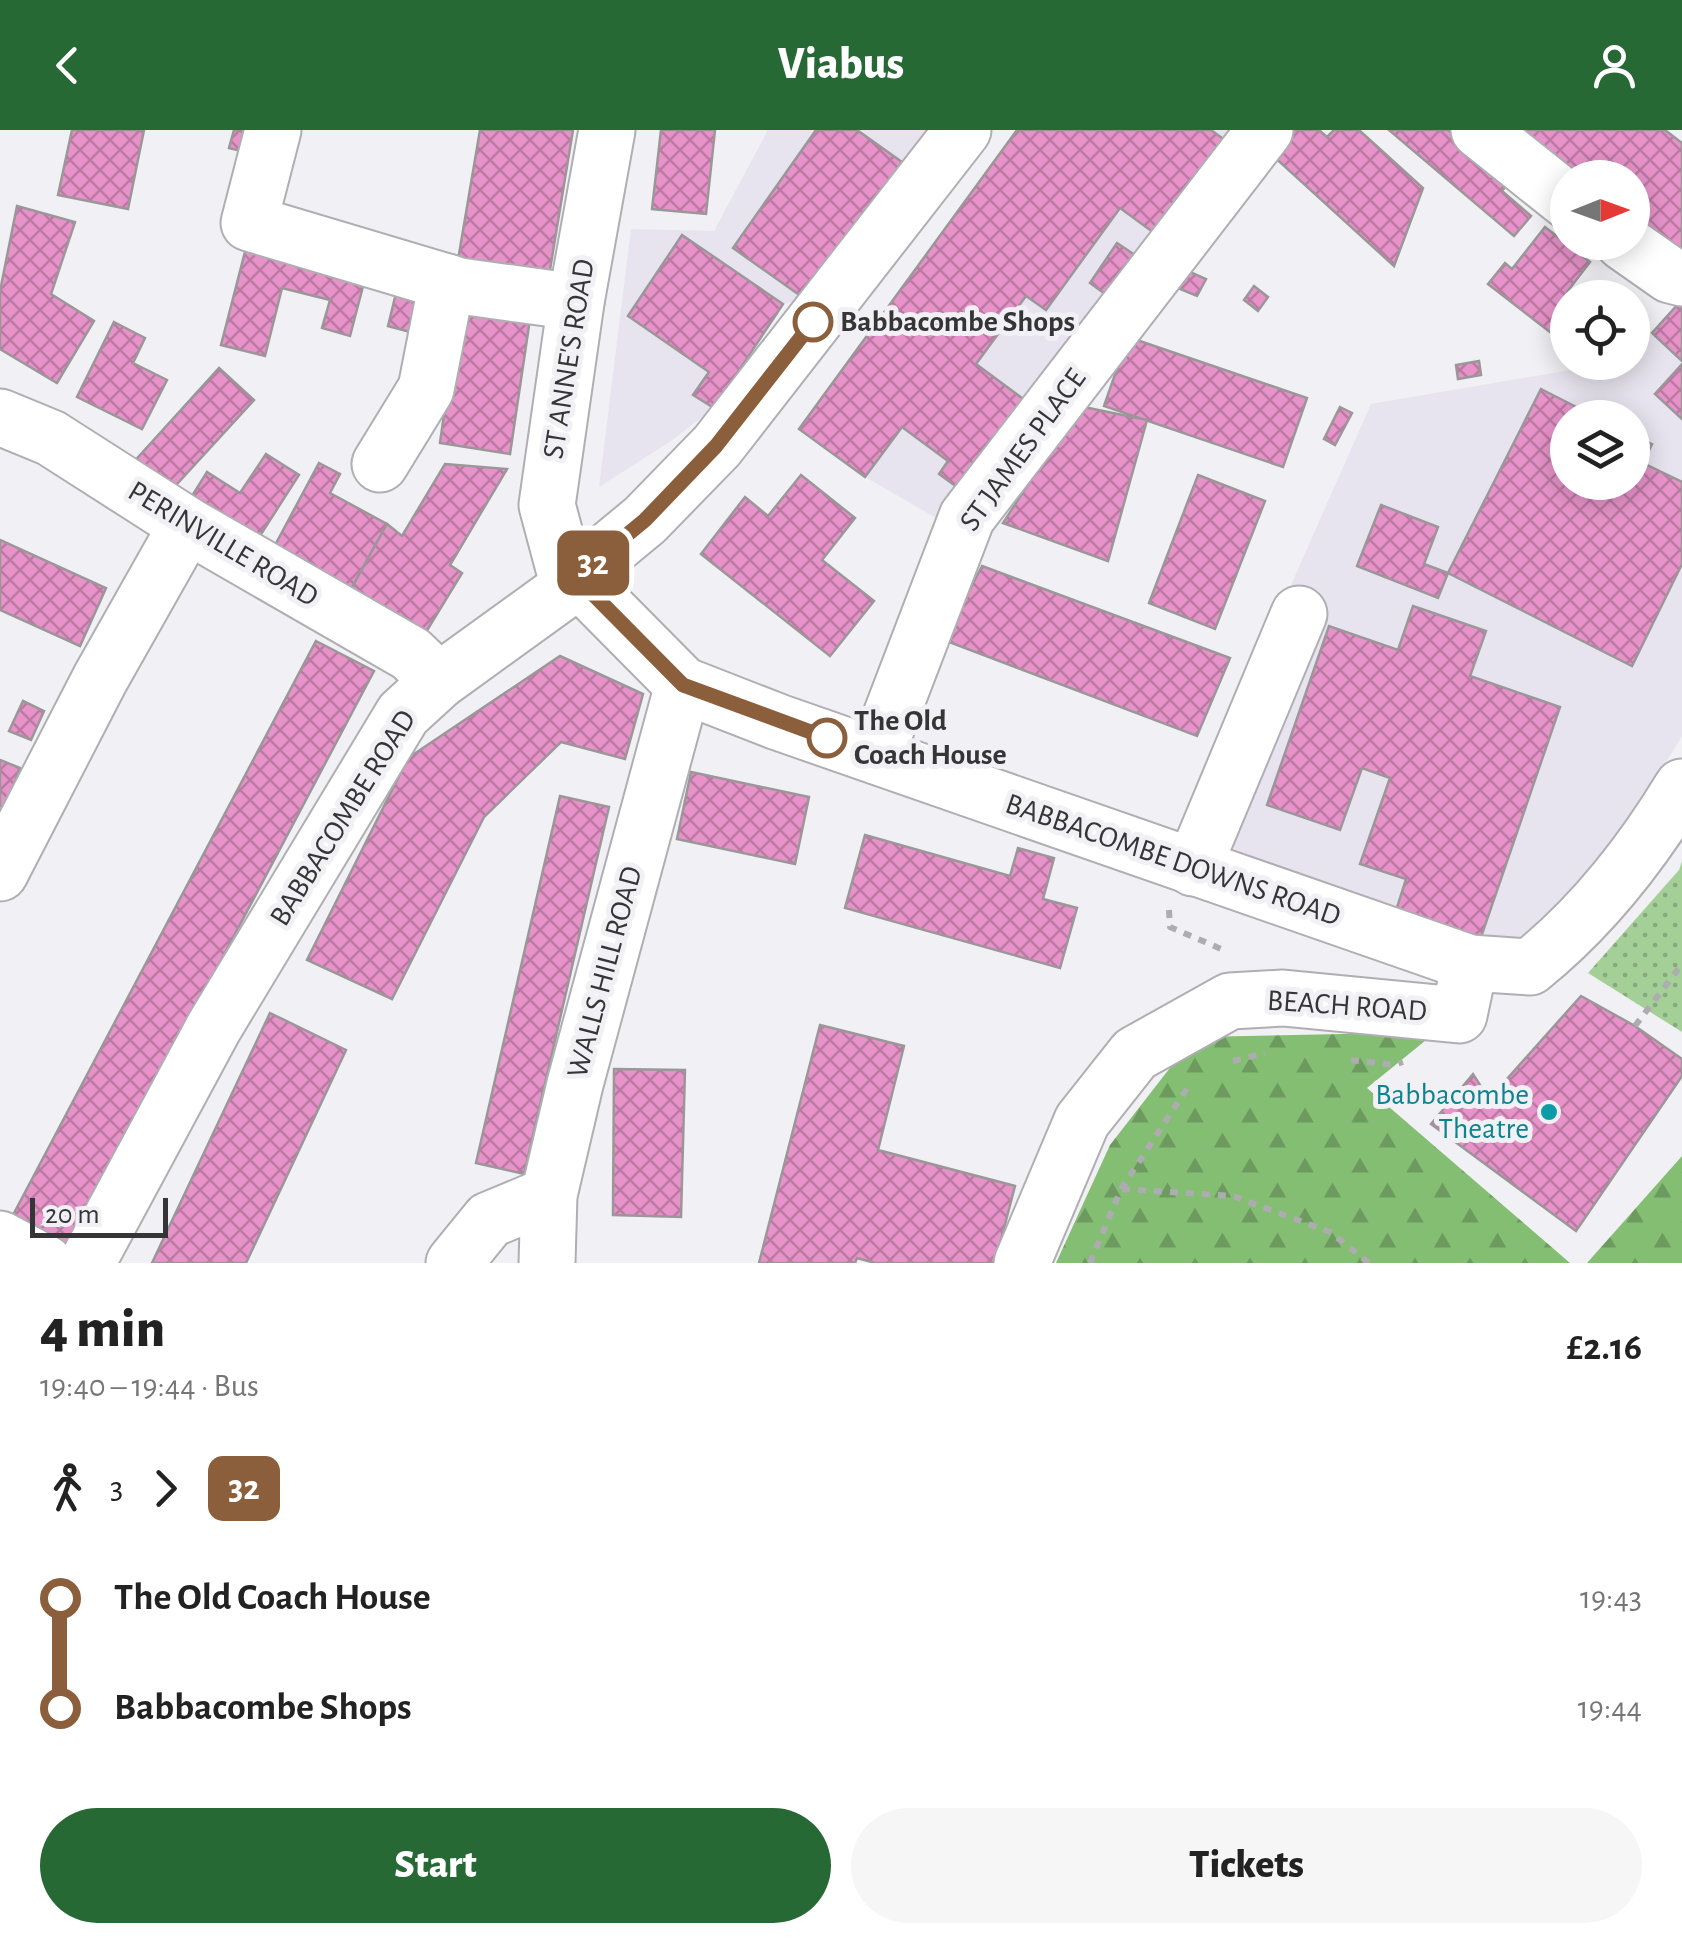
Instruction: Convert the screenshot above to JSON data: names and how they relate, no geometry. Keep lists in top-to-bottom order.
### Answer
{
  "streets": {
    "street": [
      "ST ANNE'S ROAD",
      "ST JAMES PLACE",
      "PERINVILLE ROAD",
      "BABBACOMBE ROAD",
      "BABBACOMBE DOWNS ROAD",
      "WALLS HILL ROAD",
      "BEACH ROAD"
    ]
  },
  "crossings": [
    ["ST ANNE'S ROAD", "BABBACOMBE ROAD"],
    ["ST ANNE'S ROAD", "BABBACOMBE DOWNS ROAD"],
    ["ST JAMES PLACE", "BABBACOMBE DOWNS ROAD"],
    ["PERINVILLE ROAD", "BABBACOMBE ROAD"],
    ["BABBACOMBE ROAD", "BABBACOMBE DOWNS ROAD"],
    ["BABBACOMBE DOWNS ROAD", "WALLS HILL ROAD"],
    ["BABBACOMBE DOWNS ROAD", "BEACH ROAD"]
  ],
  "places": ["Babbacombe Shops", "The Old Coach House", "Babbacombe Theatre"],
  "lines": ["bus line 32"],
  "scale_bar": "20 m",
  "north": "right",
  "page": {
    "header": "Viabus",
    "on_map": "32",
    "scale": "20 m",
    "heading": ["4 min", "19:40 – 19:44 · Bus", "£2.16"],
    "legs": ["3", "32"],
    "list": [
      {
        "name": "The Old Coach House",
        "value": "19:43"
      },
      {
        "name": "Babbacombe Shops",
        "value": "19:44"
      }
    ],
    "buttons": ["Start", "Tickets"]
  }
}
